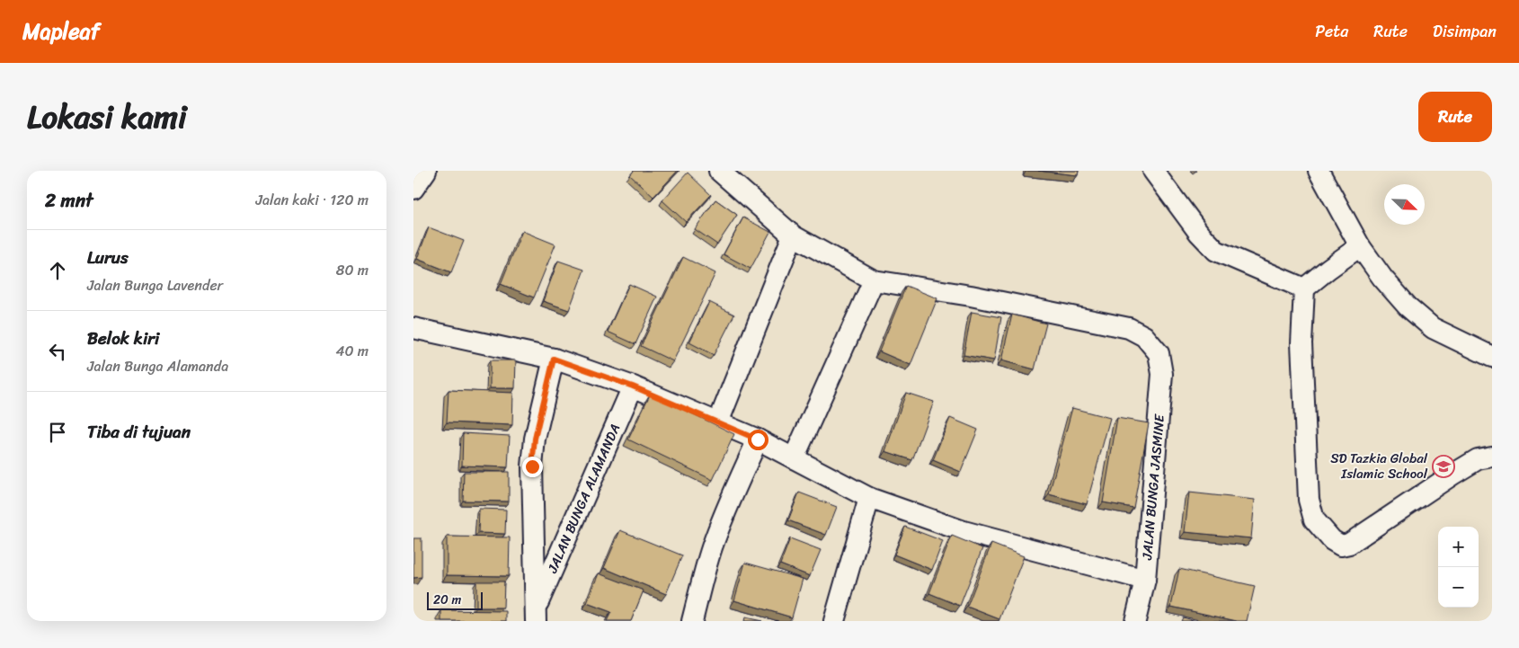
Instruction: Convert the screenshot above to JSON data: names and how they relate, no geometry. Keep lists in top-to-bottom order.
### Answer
{
  "streets": {
    "street": ["JALAN BUNGA JASMINE", "JALAN BUNGA ALAMANDA"]
  },
  "places": {
    "school or university": ["SD Tazkia Global Islamic School"]
  },
  "scale_bar": "20 m",
  "north": "bottom right",
  "page": {
    "header": "Mapleaf",
    "nav": ["Peta", "Rute", "Disimpan"],
    "title": "Lokasi kami",
    "buttons": "Rute",
    "heading": ["2 mnt", "Jalan kaki · 120 m"],
    "list": [
      ["Lurus", "Jalan Bunga Lavender", "80 m"],
      ["Belok kiri", "Jalan Bunga Alamanda", "40 m"],
      "Tiba di tujuan"
    ],
    "map_buttons": ["+", "−"],
    "scale": "20 m"
  }
}
